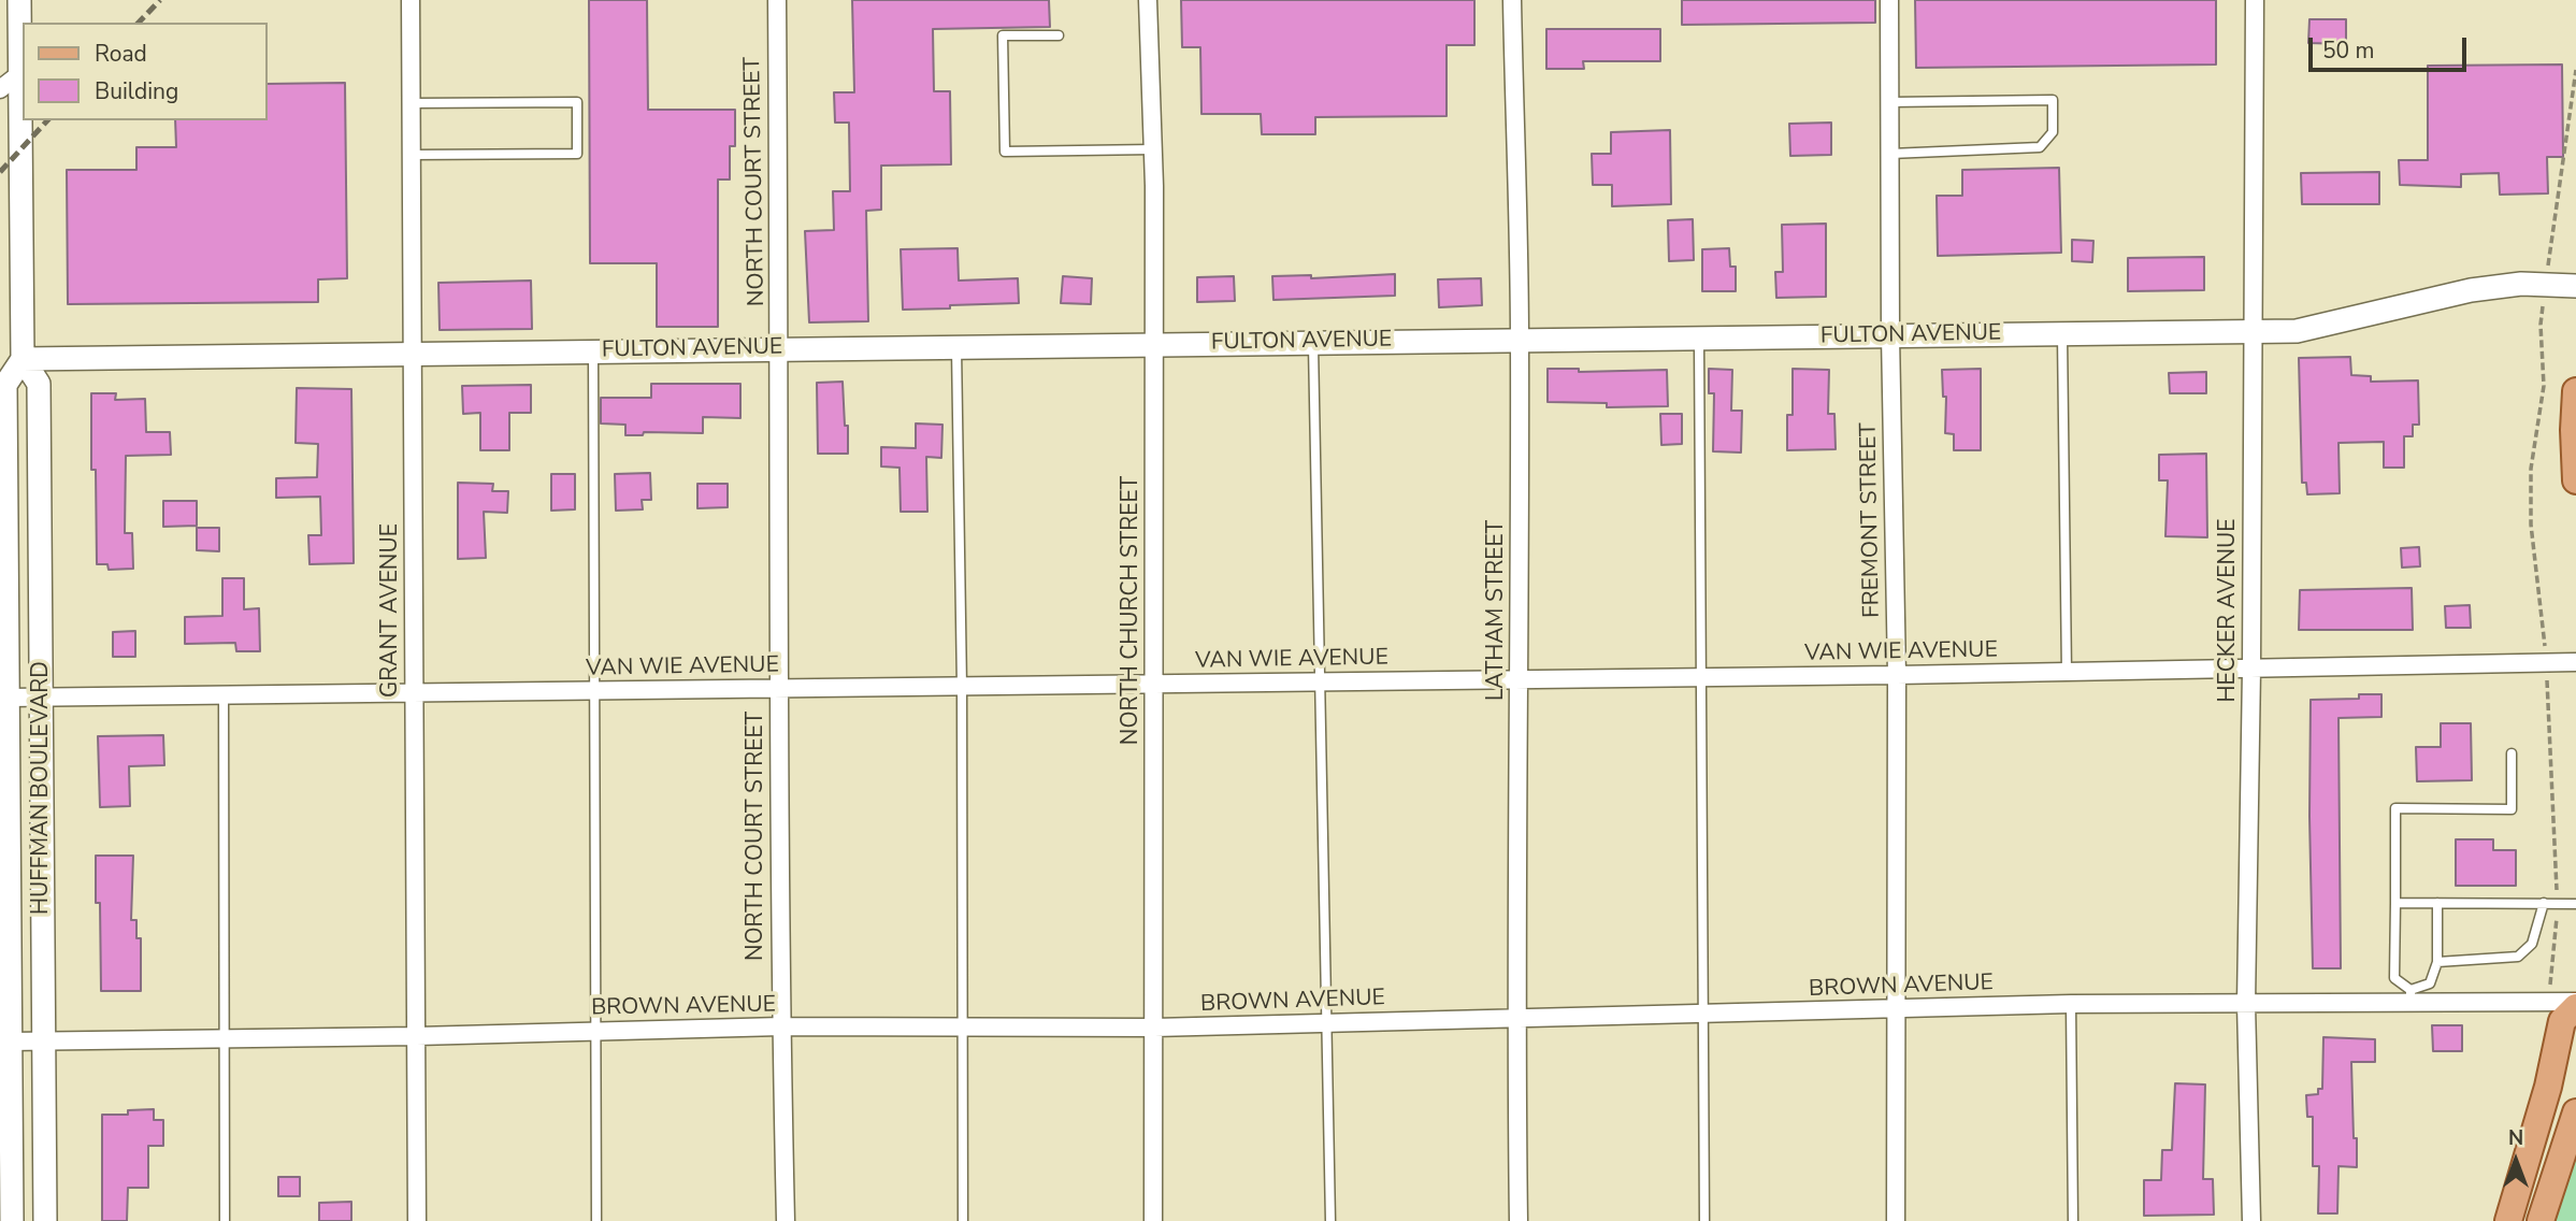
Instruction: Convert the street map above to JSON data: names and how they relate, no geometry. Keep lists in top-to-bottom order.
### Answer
{
  "streets": {
    "street": [
      "NORTH COURT STREET",
      "FULTON AVENUE",
      "FREMONT STREET",
      "GRANT AVENUE",
      "NORTH CHURCH STREET",
      "LATHAM STREET",
      "HECKER AVENUE",
      "VAN WIE AVENUE",
      "HUFFMAN BOULEVARD",
      "BROWN AVENUE"
    ]
  },
  "crossings": [
    ["NORTH COURT STREET", "FULTON AVENUE"],
    ["NORTH COURT STREET", "VAN WIE AVENUE"],
    ["NORTH COURT STREET", "BROWN AVENUE"],
    ["FULTON AVENUE", "FREMONT STREET"],
    ["FULTON AVENUE", "GRANT AVENUE"],
    ["FULTON AVENUE", "NORTH CHURCH STREET"],
    ["FULTON AVENUE", "LATHAM STREET"],
    ["FULTON AVENUE", "HECKER AVENUE"],
    ["FULTON AVENUE", "HUFFMAN BOULEVARD"],
    ["FREMONT STREET", "VAN WIE AVENUE"],
    ["FREMONT STREET", "BROWN AVENUE"],
    ["GRANT AVENUE", "VAN WIE AVENUE"],
    ["GRANT AVENUE", "BROWN AVENUE"],
    ["NORTH CHURCH STREET", "VAN WIE AVENUE"],
    ["NORTH CHURCH STREET", "BROWN AVENUE"],
    ["LATHAM STREET", "VAN WIE AVENUE"],
    ["LATHAM STREET", "BROWN AVENUE"],
    ["HECKER AVENUE", "VAN WIE AVENUE"],
    ["HECKER AVENUE", "BROWN AVENUE"],
    ["VAN WIE AVENUE", "HUFFMAN BOULEVARD"],
    ["HUFFMAN BOULEVARD", "BROWN AVENUE"]
  ],
  "legend": ["Road", "Building"],
  "scale_bar": "50 m",
  "north": "top"
}
